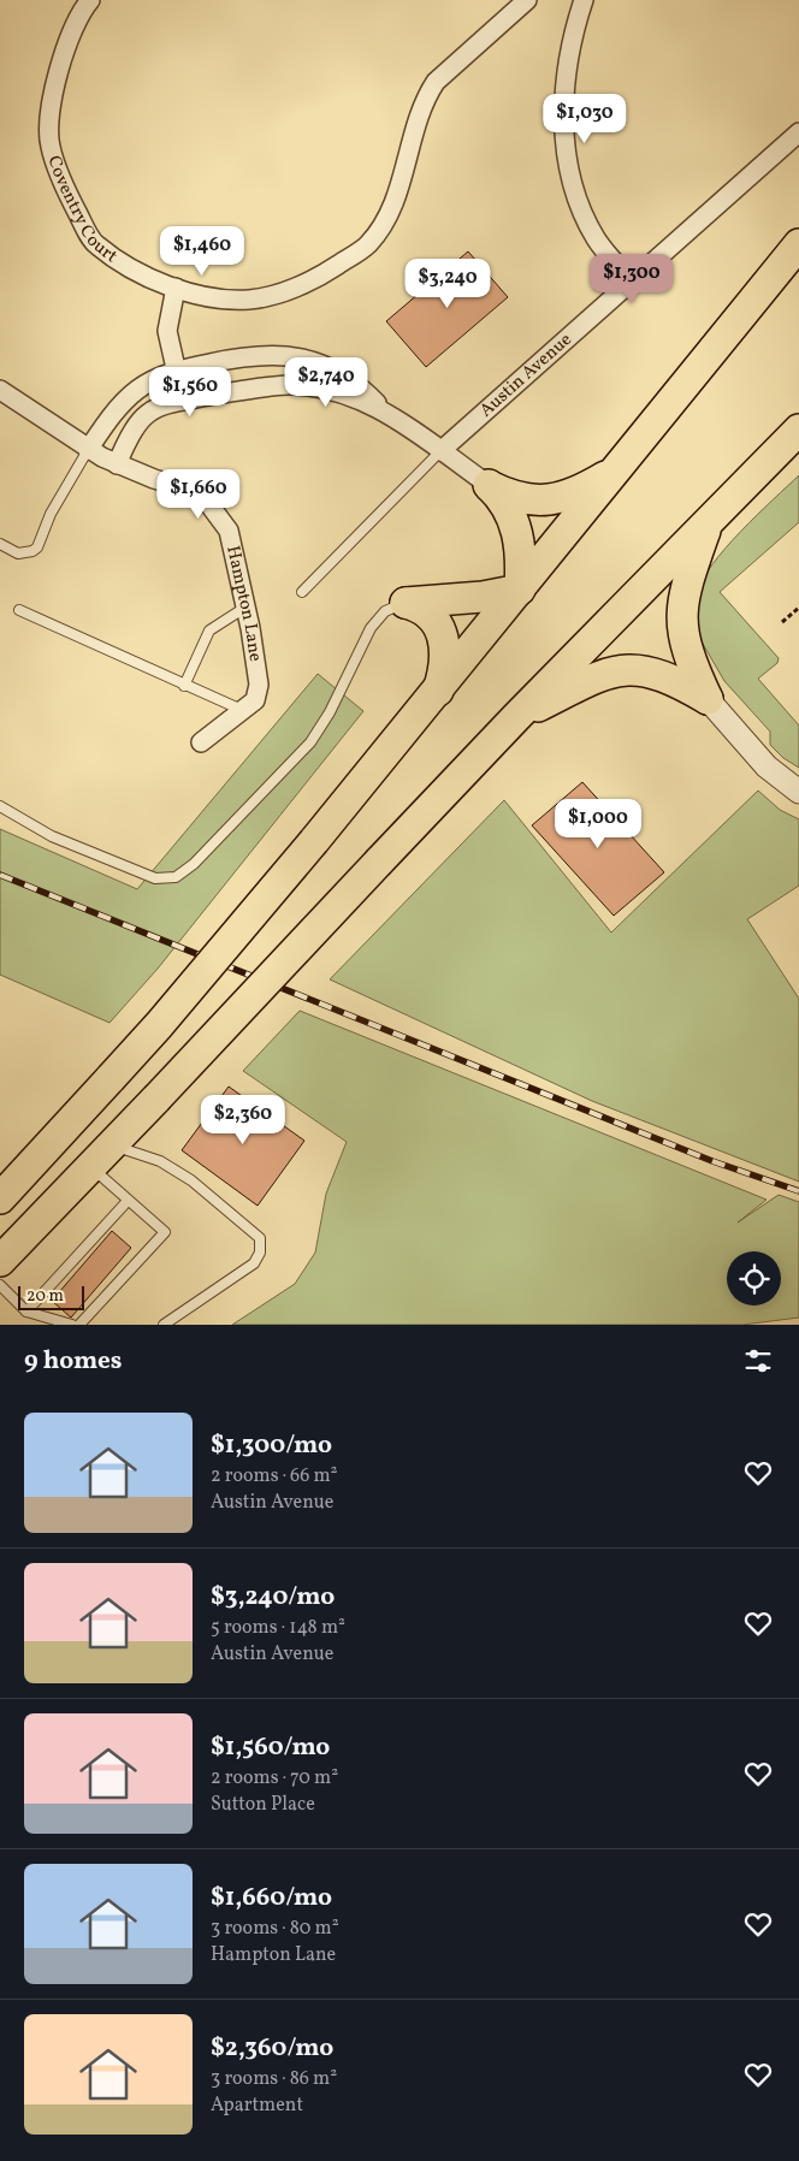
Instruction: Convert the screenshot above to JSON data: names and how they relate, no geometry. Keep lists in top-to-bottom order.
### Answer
{
  "streets": {
    "street": ["Coventry Court", "Austin Avenue", "Hampton Lane"]
  },
  "scale_bar": "20 m",
  "page": {
    "price": [
      "$1,030",
      "$1,460",
      "$1,300",
      "$3,240",
      "$2,740",
      "$1,560",
      "$1,660",
      "$1,000",
      "$2,360"
    ],
    "scale": "20 m",
    "heading": "9 homes",
    "list": [
      {
        "name": "$1,300/mo",
        "note": "2 rooms · 66 m² · Austin Avenue"
      },
      {
        "name": "$3,240/mo",
        "note": "5 rooms · 148 m² · Austin Avenue"
      },
      {
        "name": "$1,560/mo",
        "note": "2 rooms · 70 m² · Sutton Place"
      },
      {
        "name": "$1,660/mo",
        "note": "3 rooms · 80 m² · Hampton Lane"
      },
      {
        "name": "$2,360/mo",
        "note": "3 rooms · 86 m² · Apartment"
      }
    ]
  }
}
